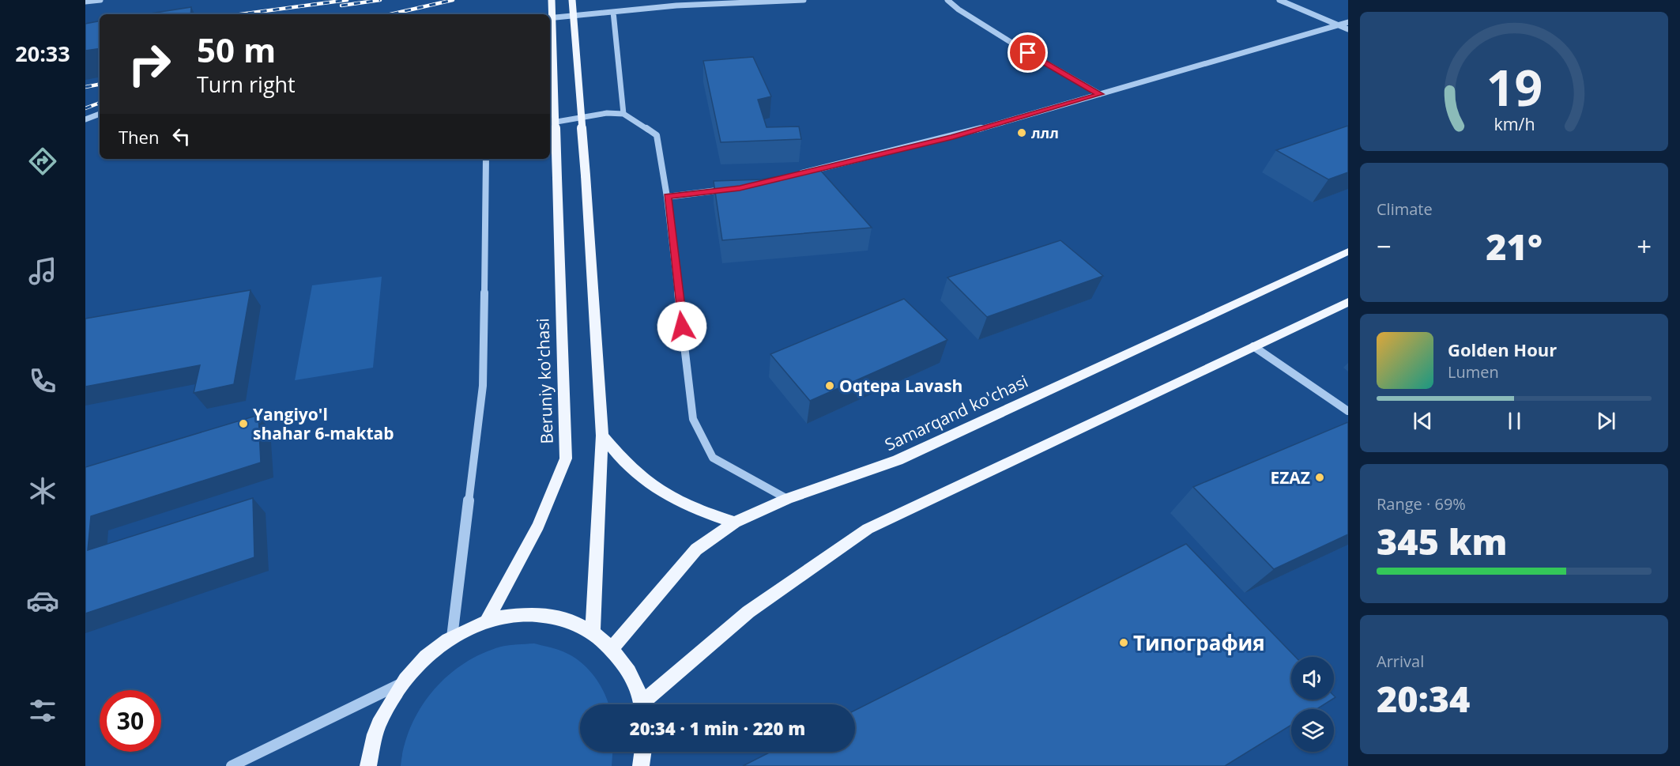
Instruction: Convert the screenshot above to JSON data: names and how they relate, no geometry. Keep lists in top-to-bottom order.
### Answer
{
  "streets": {
    "main road": ["Beruniy ko'chasi", "Samarqand ko'chasi"]
  },
  "places": [
    "ллл",
    "Oqtepa Lavash",
    "Yangiyo'l shahar 6-maktab",
    "EZAZ",
    "Типография"
  ],
  "page": {
    "tabs": "20:33",
    "turn": ["50 m", "Turn right"],
    "then": "Then",
    "tile": [
      "Climate",
      ["Range · 69%", "345 km"],
      ["Arrival", "20:34"]
    ],
    "heat": ["−", "21°", "+"],
    "song": ["Golden Hour", "Lumen"],
    "limit": "30",
    "trip": "20:34 · 1 min · 220 m",
    "gauge": ["19", "km/h"]
  }
}
